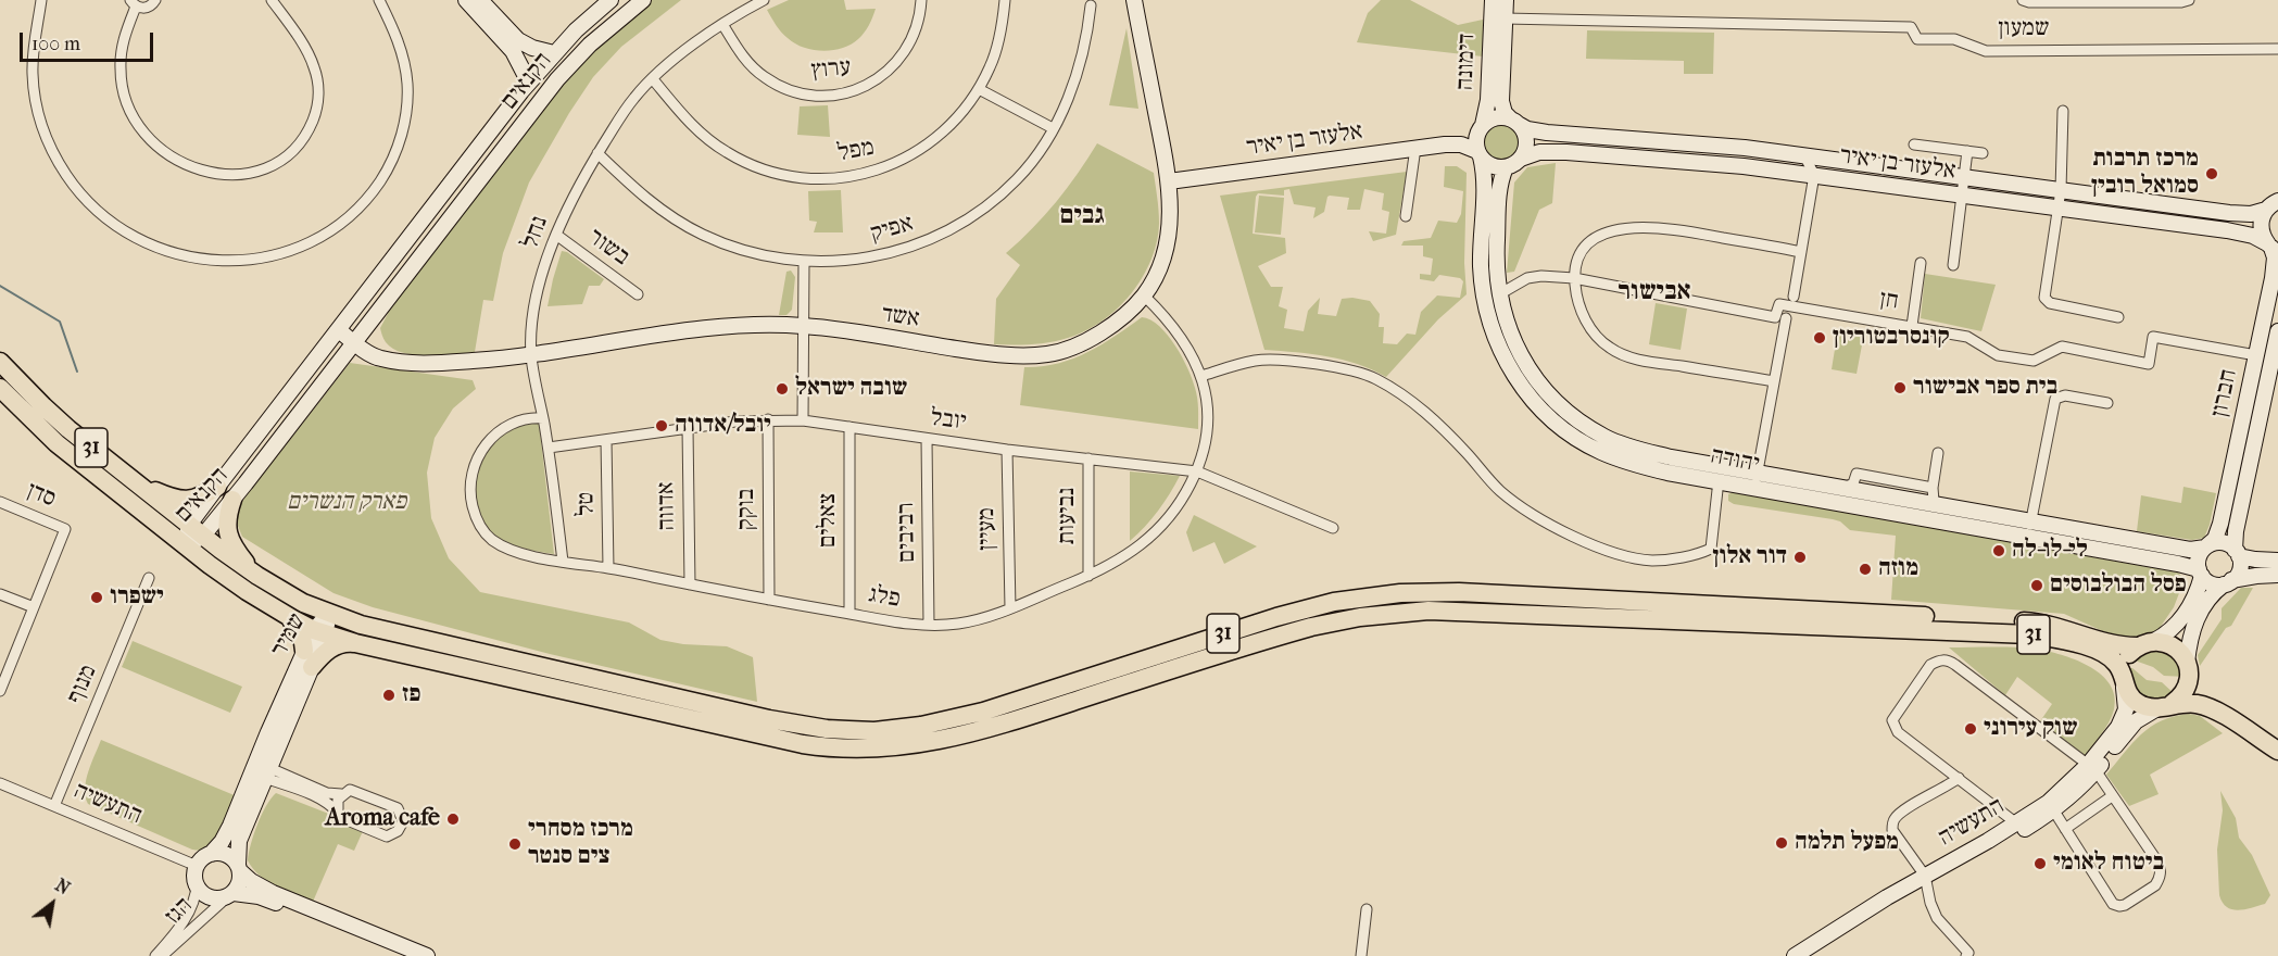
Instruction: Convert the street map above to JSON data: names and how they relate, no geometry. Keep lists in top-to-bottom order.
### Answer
{
  "streets": {
    "highway": ["31"],
    "street": [
      "שמעון",
      "דימונה",
      "ערוץ",
      "הקנאים",
      "אלעזר בן יאיר",
      "מפל",
      "אפיק",
      "נחל",
      "בשור",
      "חן",
      "אשד",
      "חברון",
      "יובל",
      "יהודה",
      "סדן",
      "טל",
      "אדווה",
      "בוקק",
      "נביעות",
      "צאלים",
      "מעיין",
      "רביבים",
      "פלג",
      "שמיר",
      "מנוף",
      "התעשיה",
      "הגז"
    ]
  },
  "crossings": [
    ["שמעון", "דימונה"],
    ["דימונה", "אלעזר בן יאיר"],
    ["דימונה", "יהודה"],
    ["ערוץ", "נחל"],
    ["הקנאים", "אשד"],
    ["הקנאים", "31"],
    ["אלעזר בן יאיר", "אשד"],
    ["אלעזר בן יאיר", "חברון"],
    ["אלעזר בן יאיר", "יהודה"],
    ["מפל", "נחל"],
    ["אפיק", "נחל"],
    ["נחל", "בשור"],
    ["נחל", "אשד"],
    ["נחל", "יובל"],
    ["נחל", "פלג"],
    ["חן", "חברון"],
    ["חן", "יהודה"],
    ["אשד", "פלג"],
    ["חברון", "יהודה"],
    ["יובל", "טל"],
    ["יובל", "אדווה"],
    ["יובל", "בוקק"],
    ["יובל", "נביעות"],
    ["יובל", "צאלים"],
    ["יובל", "מעיין"],
    ["יובל", "רביבים"],
    ["יובל", "פלג"],
    ["31", "שמיר"],
    ["31", "התעשיה"],
    ["טל", "פלג"],
    ["אדווה", "פלג"],
    ["בוקק", "פלג"],
    ["נביעות", "פלג"],
    ["צאלים", "פלג"],
    ["מעיין", "פלג"],
    ["רביבים", "פלג"],
    ["שמיר", "התעשיה"],
    ["שמיר", "הגז"],
    ["מנוף", "התעשיה"],
    ["התעשיה", "הגז"]
  ],
  "districts": ["גבים", "אבישור"],
  "parks": ["פארק הנשרים"],
  "places": [
    "מרכז תרבות סמואל רובין",
    "קונסרבטוריון",
    "בית ספר אבישור",
    "שובה ישראל",
    "יובל/אדווה",
    "לי-לו-לה",
    "דור אלון",
    "מוזה",
    "פסל הבולבוסים",
    "ישפרו",
    "פז",
    "שוק עירוני",
    "Aroma cafe",
    "מפעל תלמה",
    "מרכז מסחרי צים סנטר",
    "ביטוח לאומי"
  ],
  "scale_bar": "100 m",
  "north": "top right"
}
